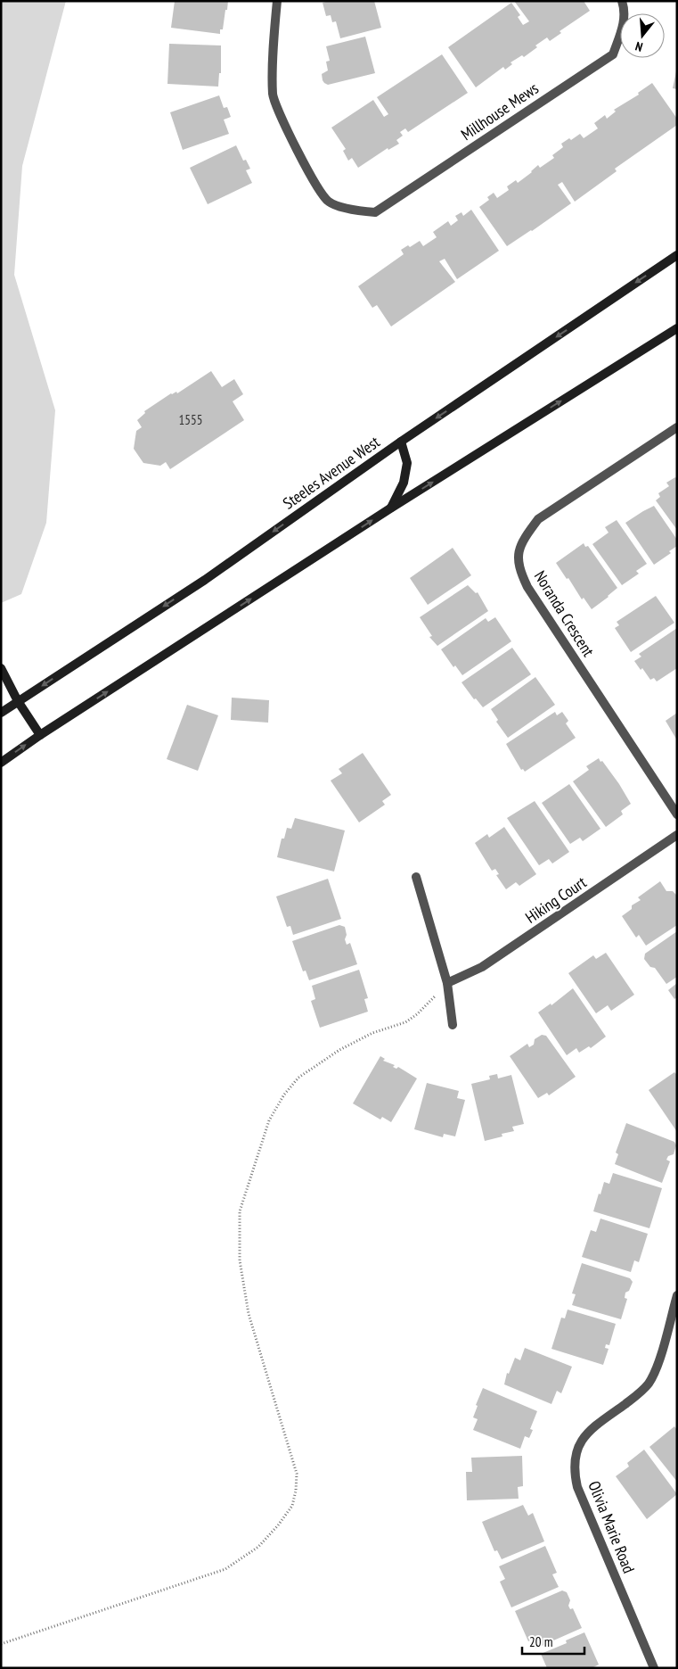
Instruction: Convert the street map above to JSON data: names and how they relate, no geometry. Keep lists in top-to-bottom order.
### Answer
{
  "streets": {
    "main road": ["Steeles Avenue West"],
    "street": [
      "Millhouse Mews",
      "Noranda Crescent",
      "Hiking Court",
      "Olivia Marie Road"
    ]
  },
  "house_numbers": ["1555"],
  "scale_bar": "20 m",
  "north": "bottom"
}
